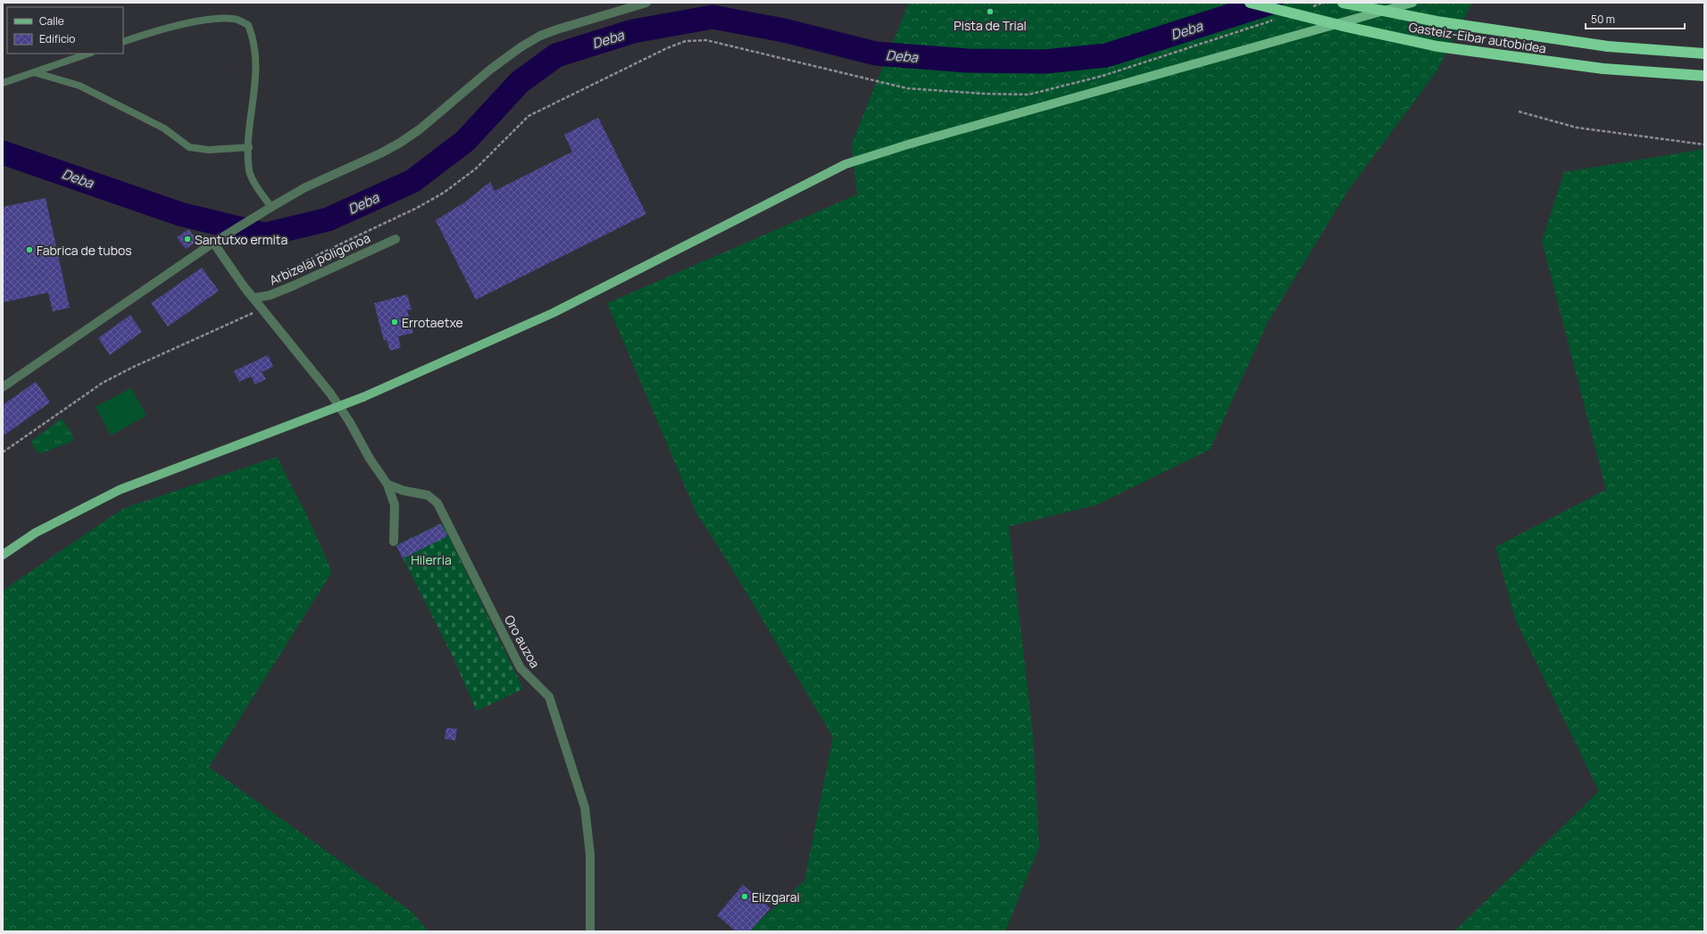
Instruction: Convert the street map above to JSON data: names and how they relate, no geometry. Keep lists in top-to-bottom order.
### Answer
{
  "streets": {
    "highway": ["Gasteiz-Eibar autobidea"],
    "street": ["Arbizelai poligonoa", "Oro auzoa"]
  },
  "water": ["Deba"],
  "parks": ["Hilerria"],
  "places": [
    "Pista de Trial",
    "Santutxo ermita",
    "Fabrica de tubos",
    "Errotaetxe",
    "Elizgarai"
  ],
  "legend": ["Calle", "Edificio"],
  "scale_bar": "50 m"
}
